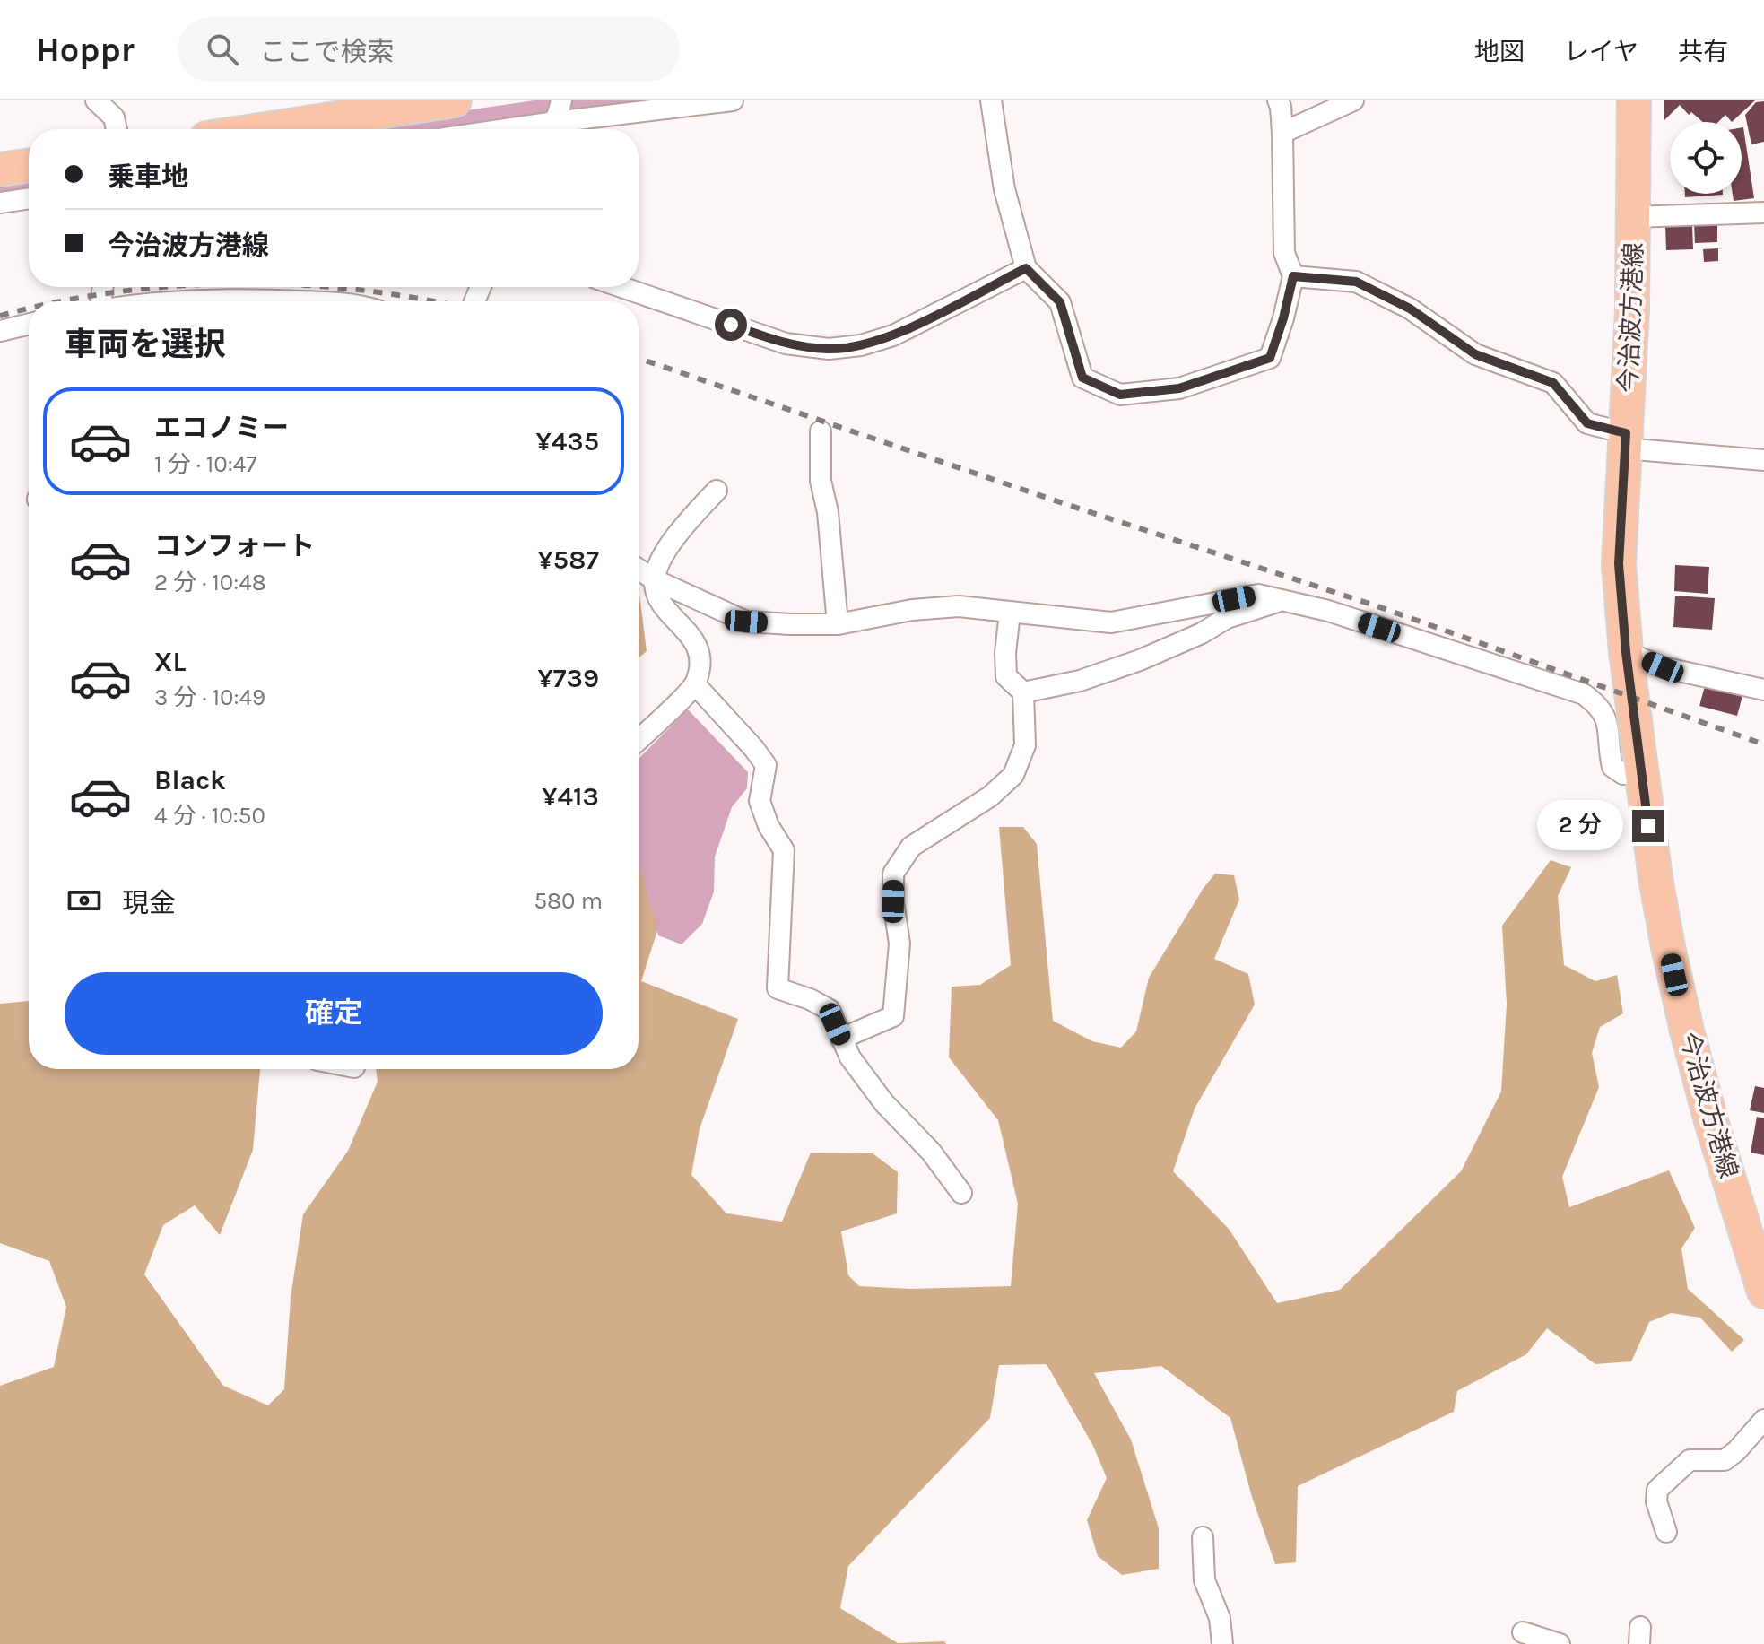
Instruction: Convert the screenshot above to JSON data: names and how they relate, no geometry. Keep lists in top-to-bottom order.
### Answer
{
  "streets": {
    "main road": ["今治波方港線"]
  },
  "page": {
    "header": "Hoppr",
    "search": "ここで検索",
    "nav": ["地図", "レイヤ", "共有"],
    "banner": ["乗車地", "今治波方港線"],
    "heading": "車両を選択",
    "list": [
      {
        "name": "エコノミー",
        "note": "1 分 · 10:47",
        "value": "¥435"
      },
      {
        "name": "コンフォート",
        "note": "2 分 · 10:48",
        "value": "¥587"
      },
      {
        "name": "XL",
        "note": "3 分 · 10:49",
        "value": "¥739"
      },
      {
        "name": "Black",
        "note": "4 分 · 10:50",
        "value": "¥413"
      }
    ],
    "bubble": "2 分",
    "pay": ["現金", "580 m"],
    "buttons": "確定"
  }
}
